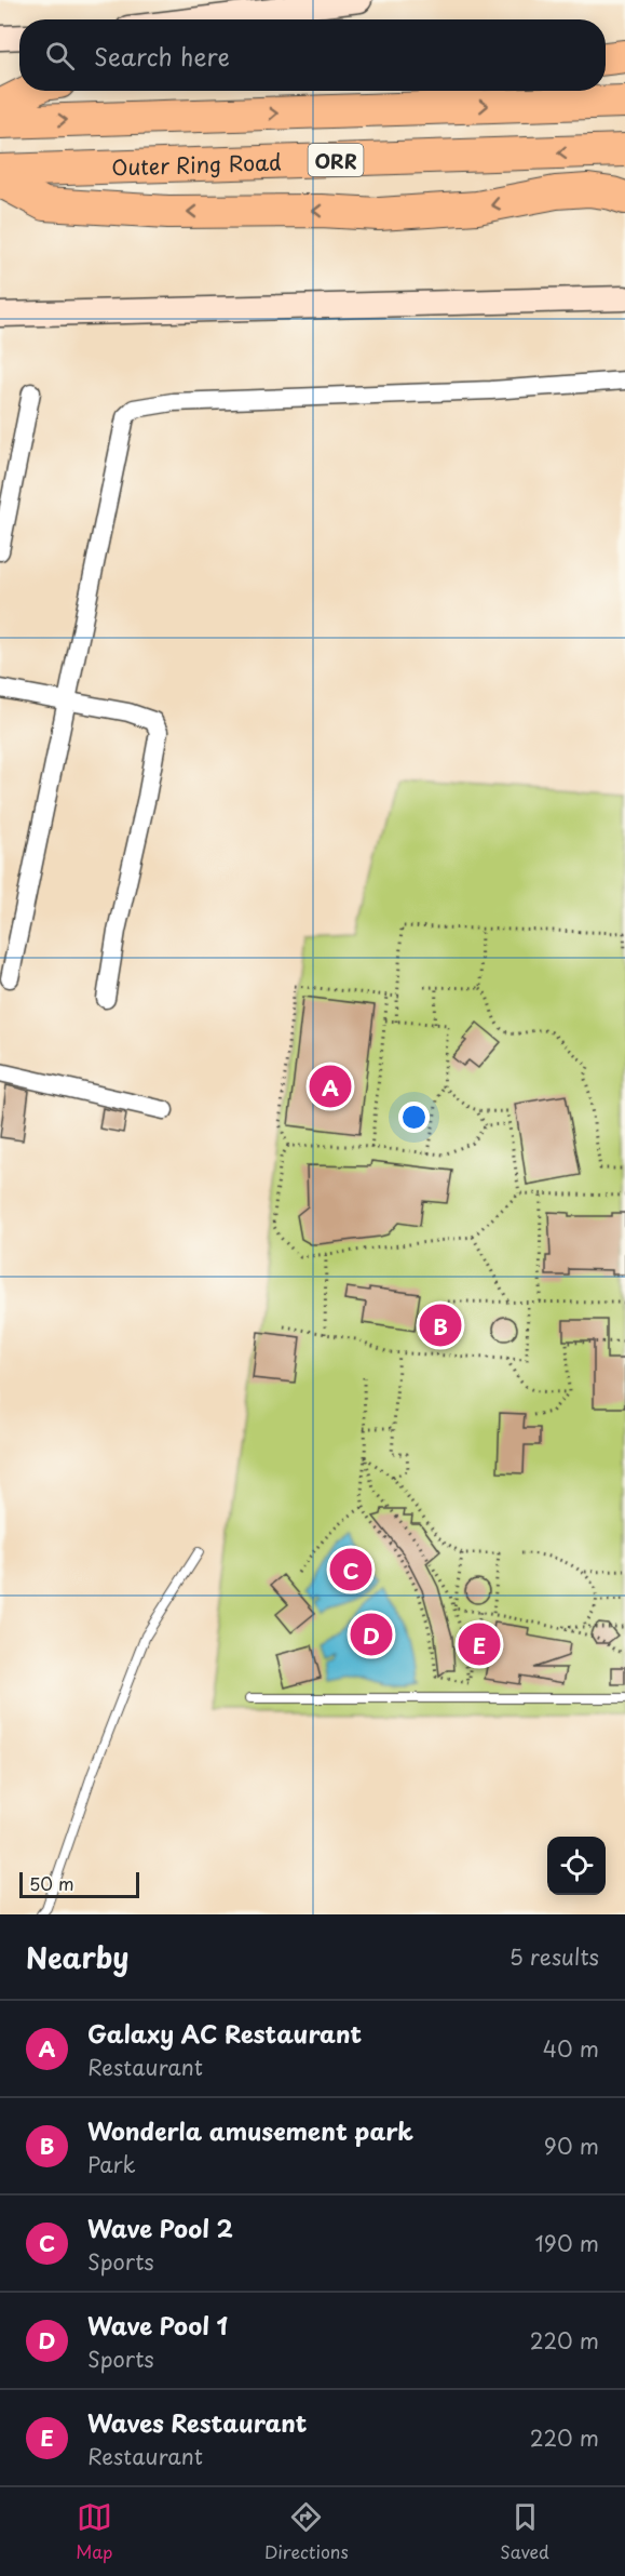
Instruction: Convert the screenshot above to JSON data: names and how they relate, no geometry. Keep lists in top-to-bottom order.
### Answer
{
  "streets": {
    "highway": ["ORR", "Outer Ring Road"]
  },
  "scale_bar": "50 m",
  "page": {
    "search": "Search here",
    "pins": [
      "A",
      "B",
      "C",
      "D",
      "E"
    ],
    "scale": "50 m",
    "heading": ["Nearby", "5 results"],
    "list": [
      {
        "mark": "A",
        "name": "Galaxy AC Restaurant",
        "note": "Restaurant",
        "value": "40 m"
      },
      {
        "mark": "B",
        "name": "Wonderla amusement park",
        "note": "Park",
        "value": "90 m"
      },
      {
        "mark": "C",
        "name": "Wave Pool 2",
        "note": "Sports",
        "value": "190 m"
      },
      {
        "mark": "D",
        "name": "Wave Pool 1",
        "note": "Sports",
        "value": "220 m"
      },
      {
        "mark": "E",
        "name": "Waves Restaurant",
        "note": "Restaurant",
        "value": "220 m"
      }
    ],
    "nav": ["Map", "Directions", "Saved"]
  }
}
